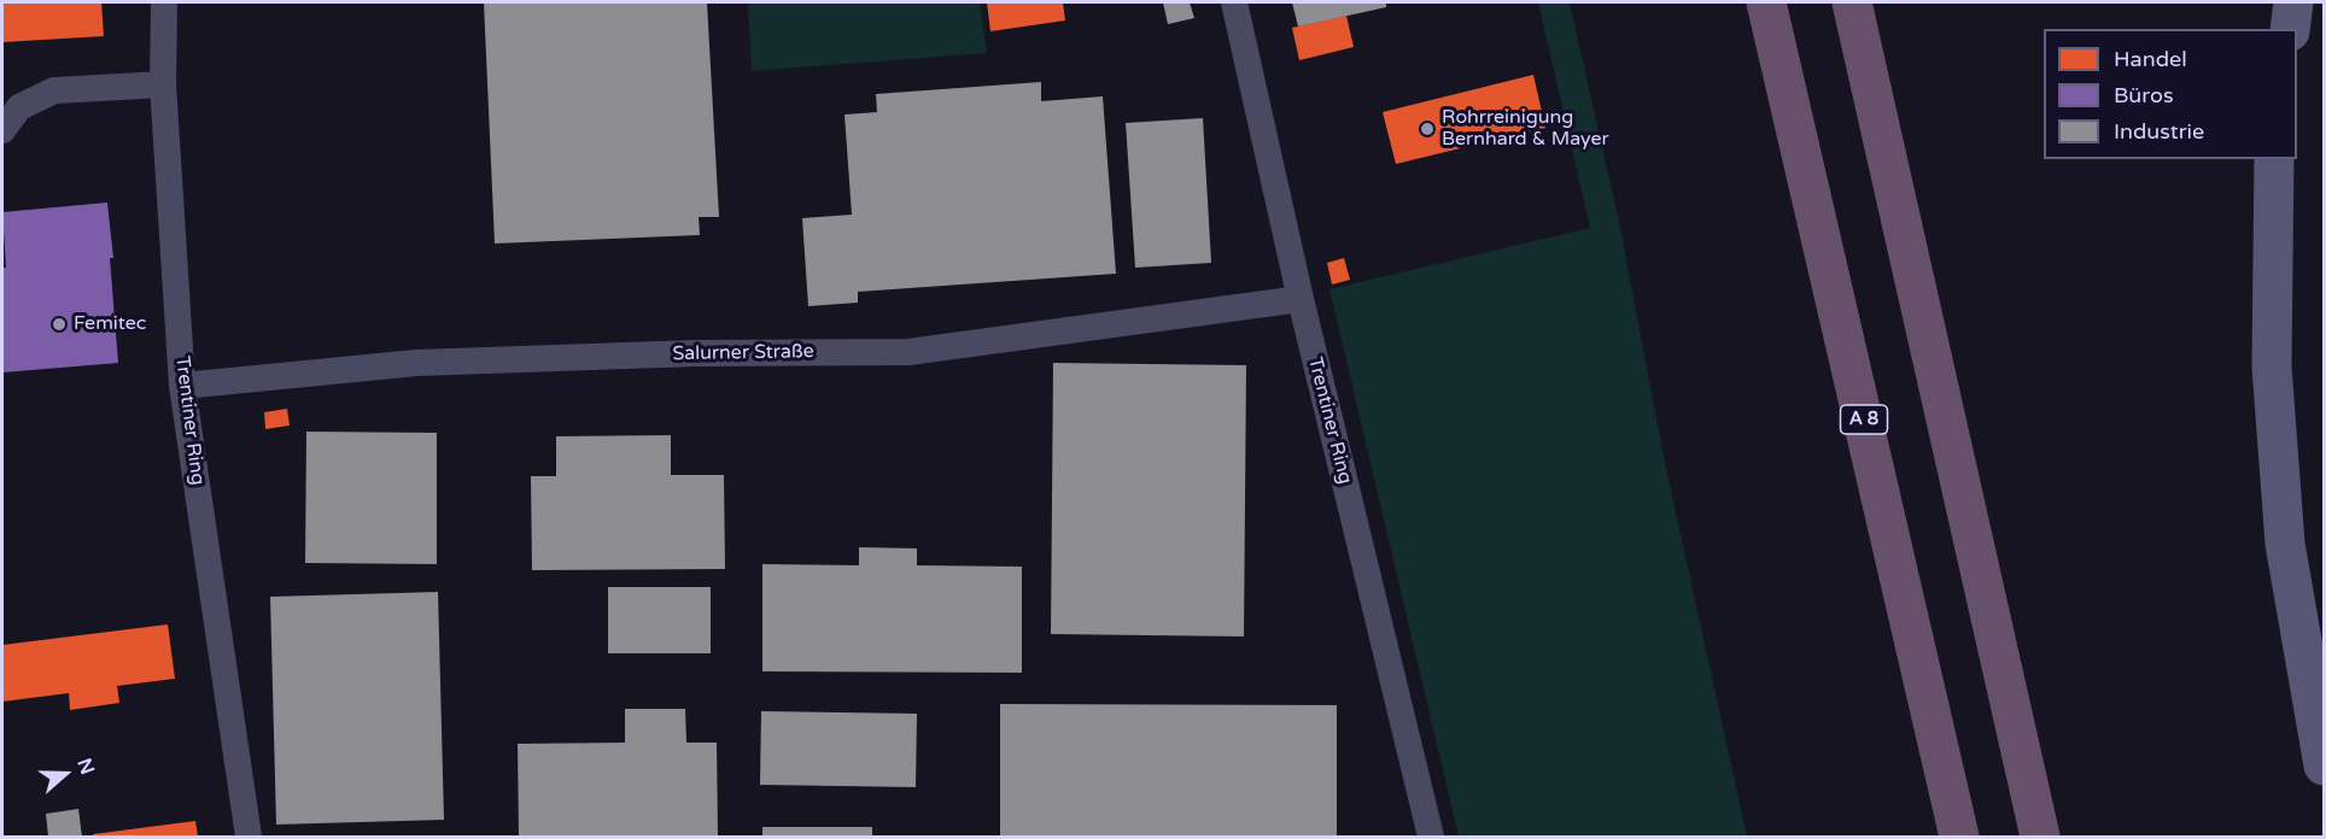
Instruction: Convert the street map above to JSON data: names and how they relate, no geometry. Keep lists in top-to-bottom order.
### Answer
{
  "streets": {
    "highway": ["A 8"],
    "street": ["Salurner Straße", "Trentiner Ring"]
  },
  "crossings": [
    ["Salurner Straße", "Trentiner Ring"]
  ],
  "places": ["Rohrreinigung Bernhard & Mayer", "Femitec"],
  "legend": ["Handel", "Büros", "Industrie"],
  "north": "right"
}
